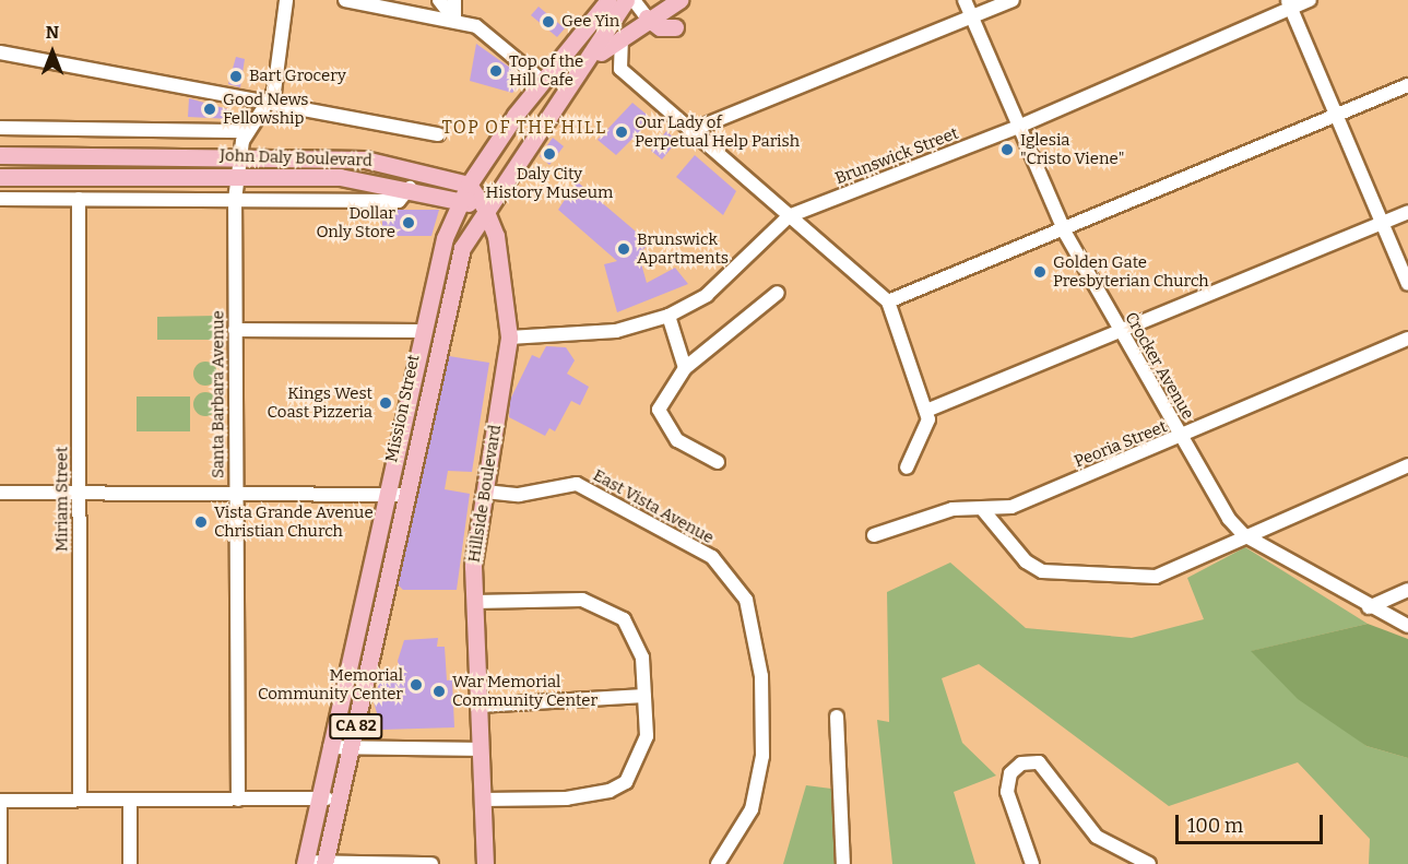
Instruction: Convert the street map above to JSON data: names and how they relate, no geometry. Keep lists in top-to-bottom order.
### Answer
{
  "streets": {
    "main road": [
      "John Daly Boulevard",
      "Mission Street",
      "Hillside Boulevard",
      "CA 82"
    ],
    "street": [
      "Brunswick Street",
      "Crocker Avenue",
      "Santa Barbara Avenue",
      "Peoria Street",
      "Miriam Street",
      "East Vista Avenue"
    ]
  },
  "crossings": [
    ["Brunswick Street", "Crocker Avenue"],
    ["Brunswick Street", "Hillside Boulevard"],
    ["John Daly Boulevard", "Santa Barbara Avenue"],
    ["John Daly Boulevard", "Mission Street"],
    ["John Daly Boulevard", "Hillside Boulevard"],
    ["Crocker Avenue", "Peoria Street"],
    ["Mission Street", "Hillside Boulevard"],
    ["Hillside Boulevard", "East Vista Avenue"]
  ],
  "districts": ["TOP OF THE HILL"],
  "places": [
    "Gee Yin",
    "Top of the Hill Cafe",
    "Bart Grocery",
    "Good News Fellowship",
    "Our Lady of Perpetual Help Parish",
    "Iglesia \"Cristo Viene\"",
    "Daly City History Museum",
    "Dollar Only Store",
    "Brunswick Apartments",
    "Golden Gate Presbyterian Church",
    "Kings West Coast Pizzeria",
    "Vista Grande Avenue Christian Church",
    "Memorial Community Center",
    "War Memorial Community Center"
  ],
  "scale_bar": "100 m",
  "north": "top"
}
